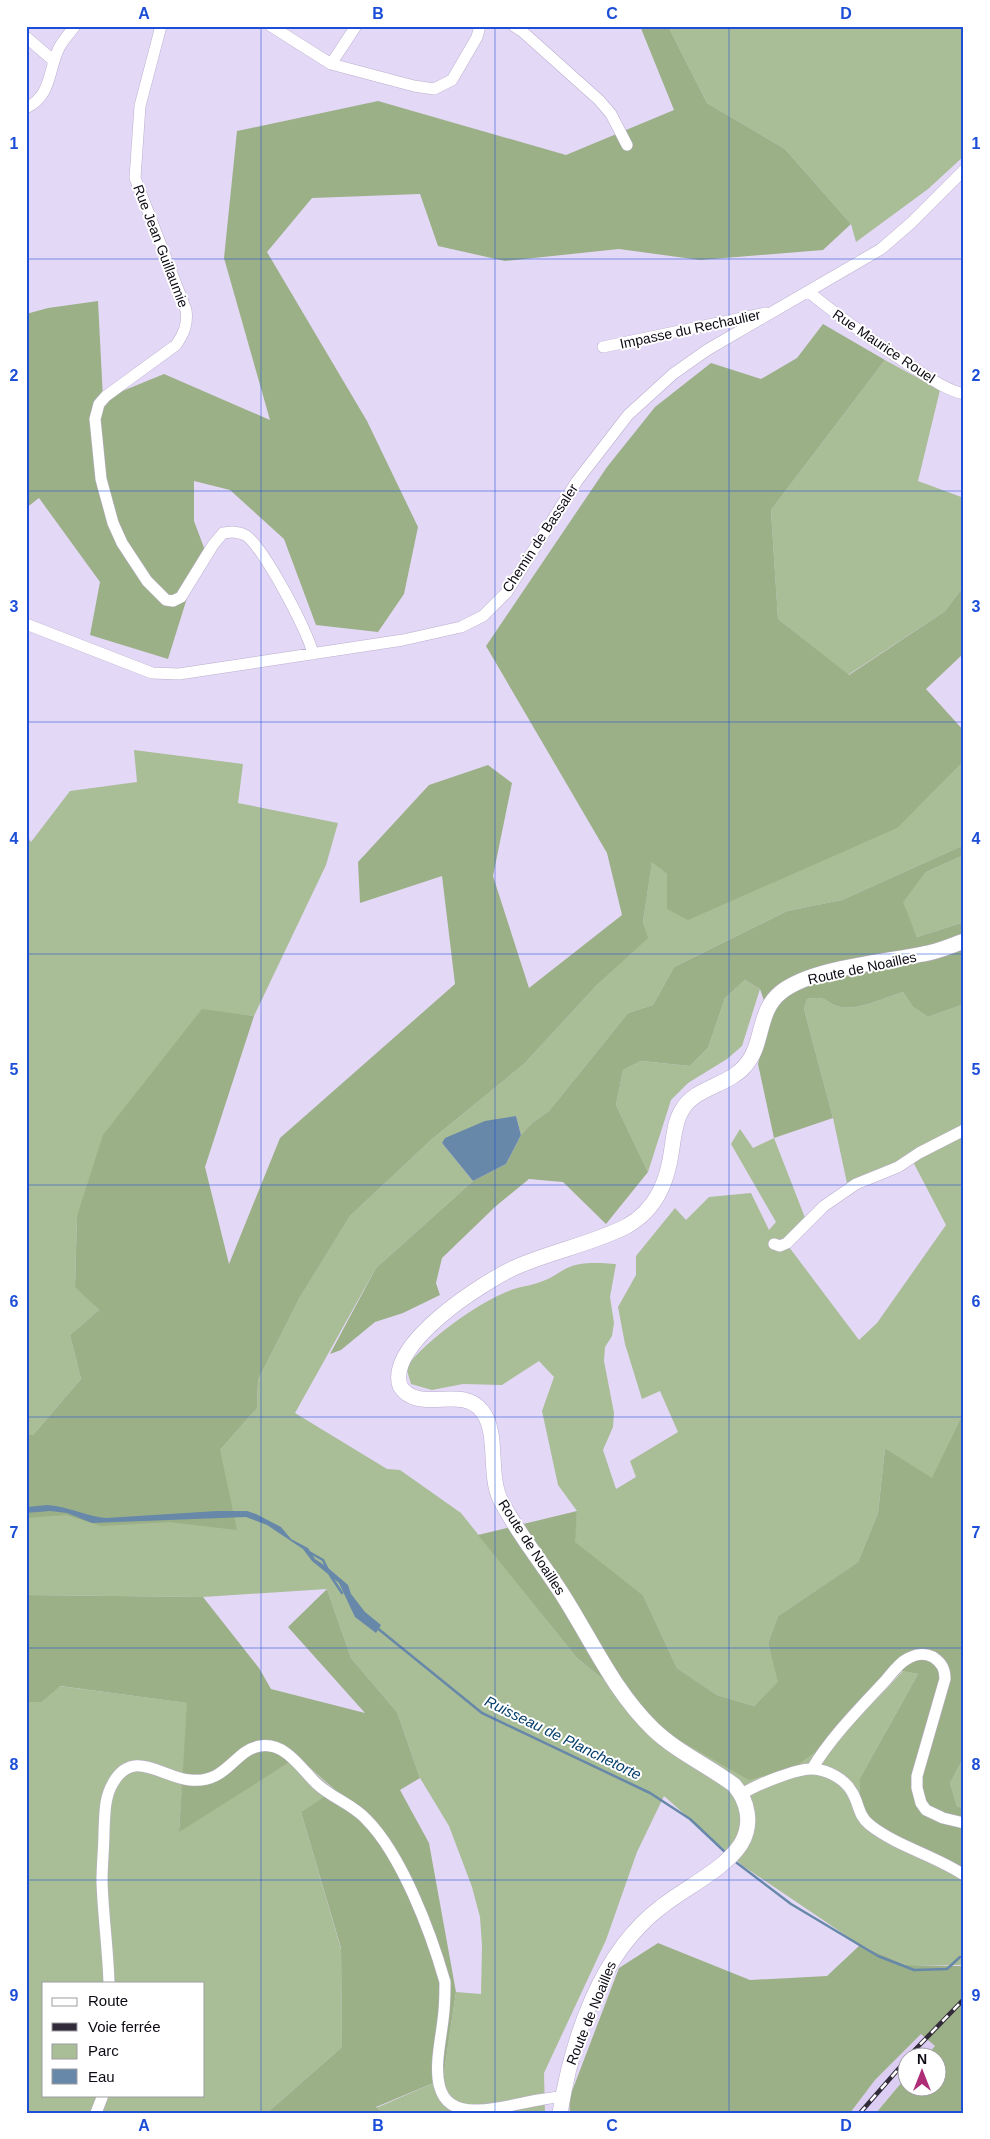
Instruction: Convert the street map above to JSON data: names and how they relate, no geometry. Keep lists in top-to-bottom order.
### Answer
{
  "streets": {
    "main road": ["Route de Noailles"],
    "street": [
      "Rue Jean Guillaumie",
      "Impasse du Rechaulier",
      "Rue Maurice Rouel",
      "Chemin de Bassaler"
    ]
  },
  "crossings": [
    ["Rue Jean Guillaumie", "Chemin de Bassaler"],
    ["Impasse du Rechaulier", "Chemin de Bassaler"],
    ["Rue Maurice Rouel", "Chemin de Bassaler"]
  ],
  "water": ["Ruisseau de Planchetorte"],
  "legend": [
    "Route",
    "Voie ferrée",
    "Parc",
    "Eau"
  ],
  "north": "top",
  "grid": {
    "columns": [
      "A",
      "B",
      "C",
      "D"
    ],
    "rows": [
      "1",
      "2",
      "3",
      "4",
      "5",
      "6",
      "7",
      "8",
      "9"
    ]
  }
}
